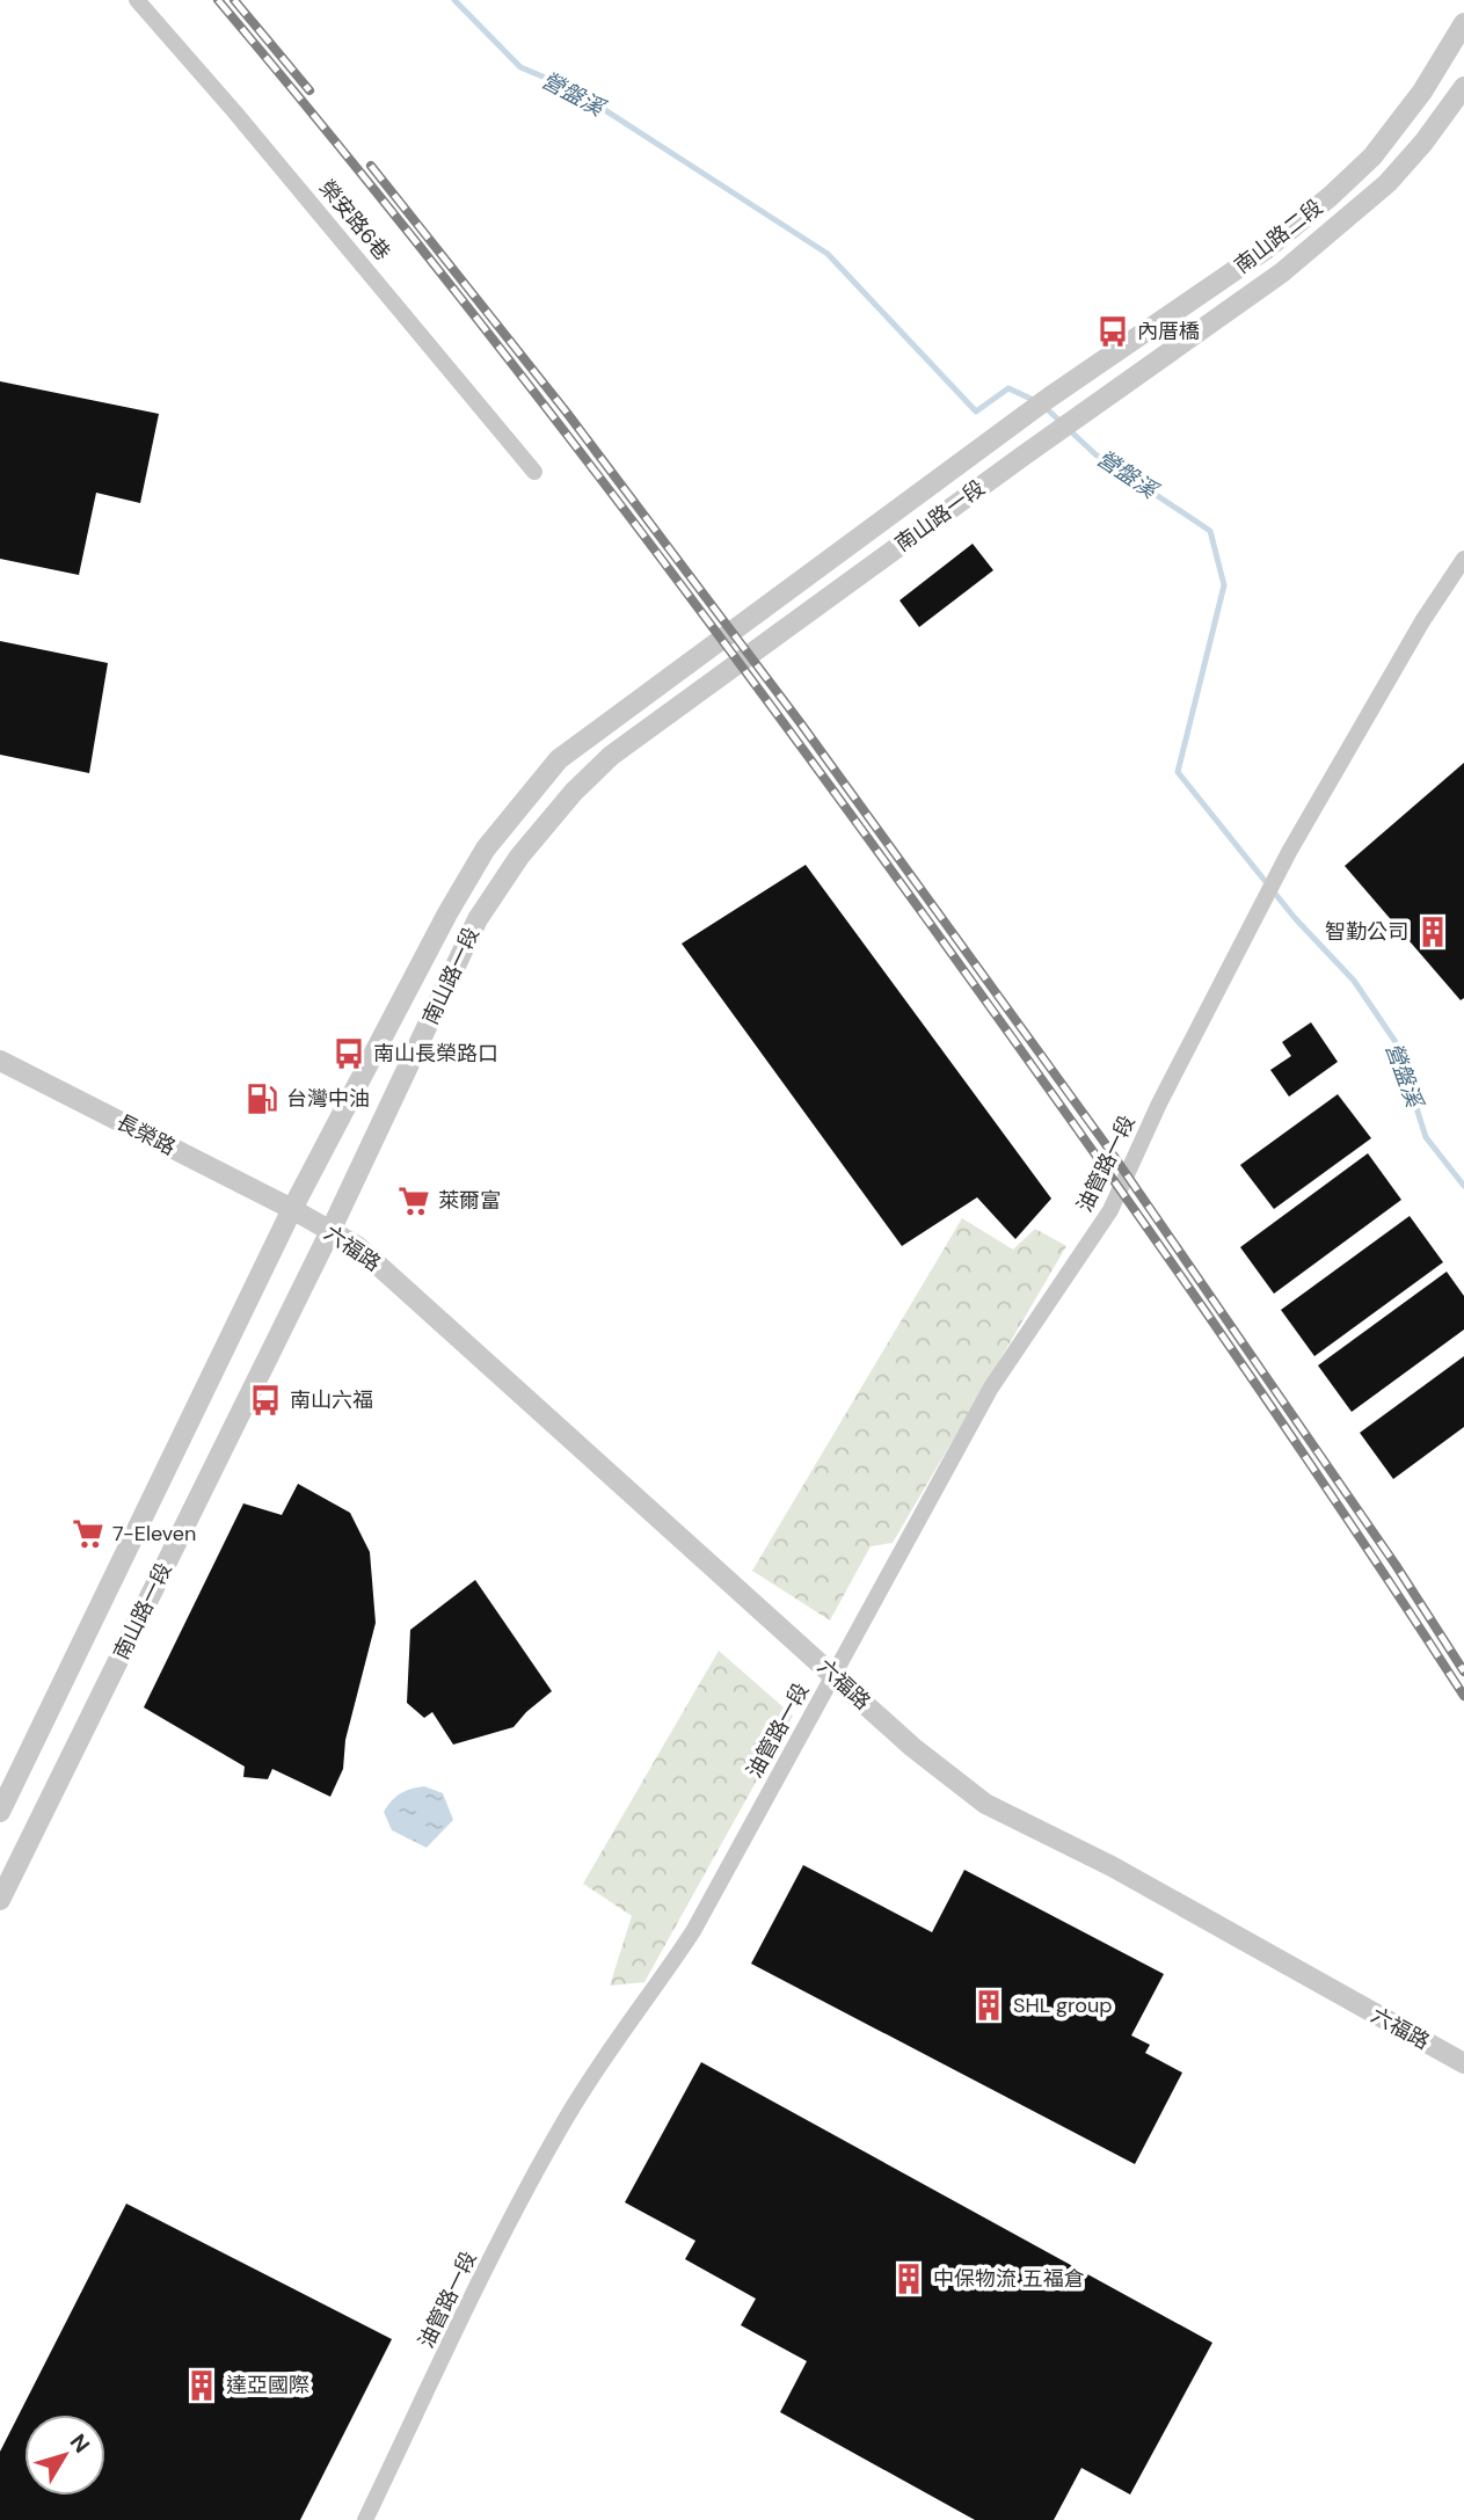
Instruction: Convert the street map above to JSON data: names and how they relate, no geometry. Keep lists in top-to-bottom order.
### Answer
{
  "streets": {
    "street": [
      "榮安路6巷",
      "南山路二段",
      "南山路一段",
      "長榮路",
      "油管路一段",
      "六福路"
    ]
  },
  "crossings": [
    ["南山路二段", "南山路一段"],
    ["南山路一段", "長榮路"],
    ["南山路一段", "六福路"],
    ["長榮路", "六福路"],
    ["油管路一段", "六福路"]
  ],
  "water": ["營盤溪"],
  "places": {
    "bus stop": ["內厝橋", "南山長榮路口", "南山六福"],
    "building": [
      "智勤公司",
      "SHL group",
      "中保物流 五福倉",
      "達亞國際"
    ],
    "fuel station": ["台灣中油"],
    "supermarket": ["萊爾富", "7-Eleven"]
  },
  "north": "top right"
}
